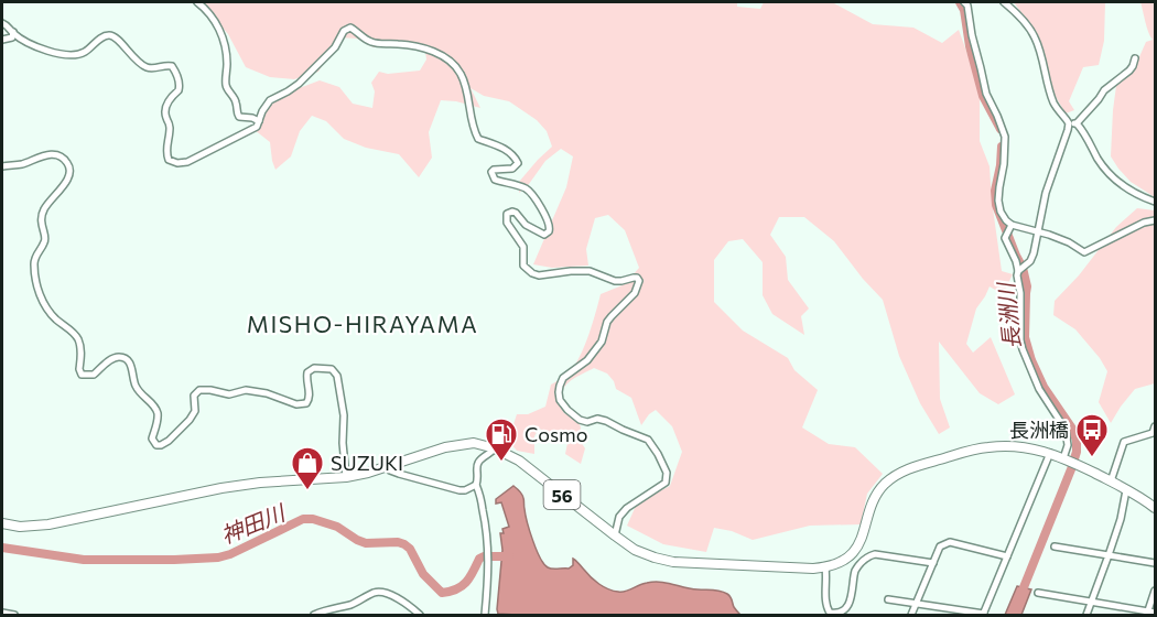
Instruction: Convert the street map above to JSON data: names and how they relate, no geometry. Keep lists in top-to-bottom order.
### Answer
{
  "streets": {
    "highway": ["56"]
  },
  "districts": ["MISHO-HIRAYAMA"],
  "water": ["長洲川", "神田川"],
  "places": {
    "bus stop": ["長洲橋"],
    "fuel station": ["Cosmo"],
    "shop": ["SUZUKI"]
  }
}
